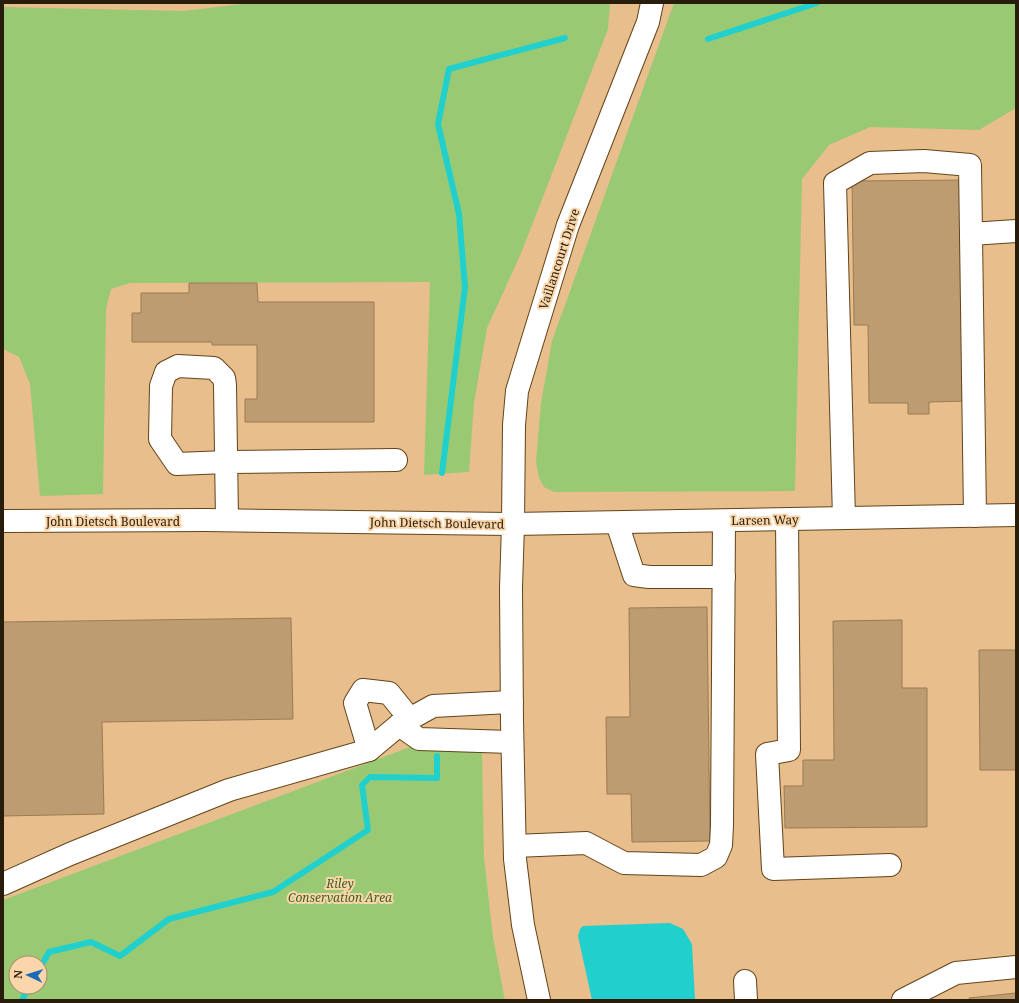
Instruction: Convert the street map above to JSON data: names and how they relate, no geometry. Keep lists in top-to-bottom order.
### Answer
{
  "streets": {
    "street": ["Vaillancourt Drive", "Larsen Way", "John Dietsch Boulevard"]
  },
  "crossings": [
    ["Vaillancourt Drive", "Larsen Way"],
    ["Vaillancourt Drive", "John Dietsch Boulevard"],
    ["Larsen Way", "John Dietsch Boulevard"]
  ],
  "parks": ["Riley Conservation Area"],
  "north": "left"
}
